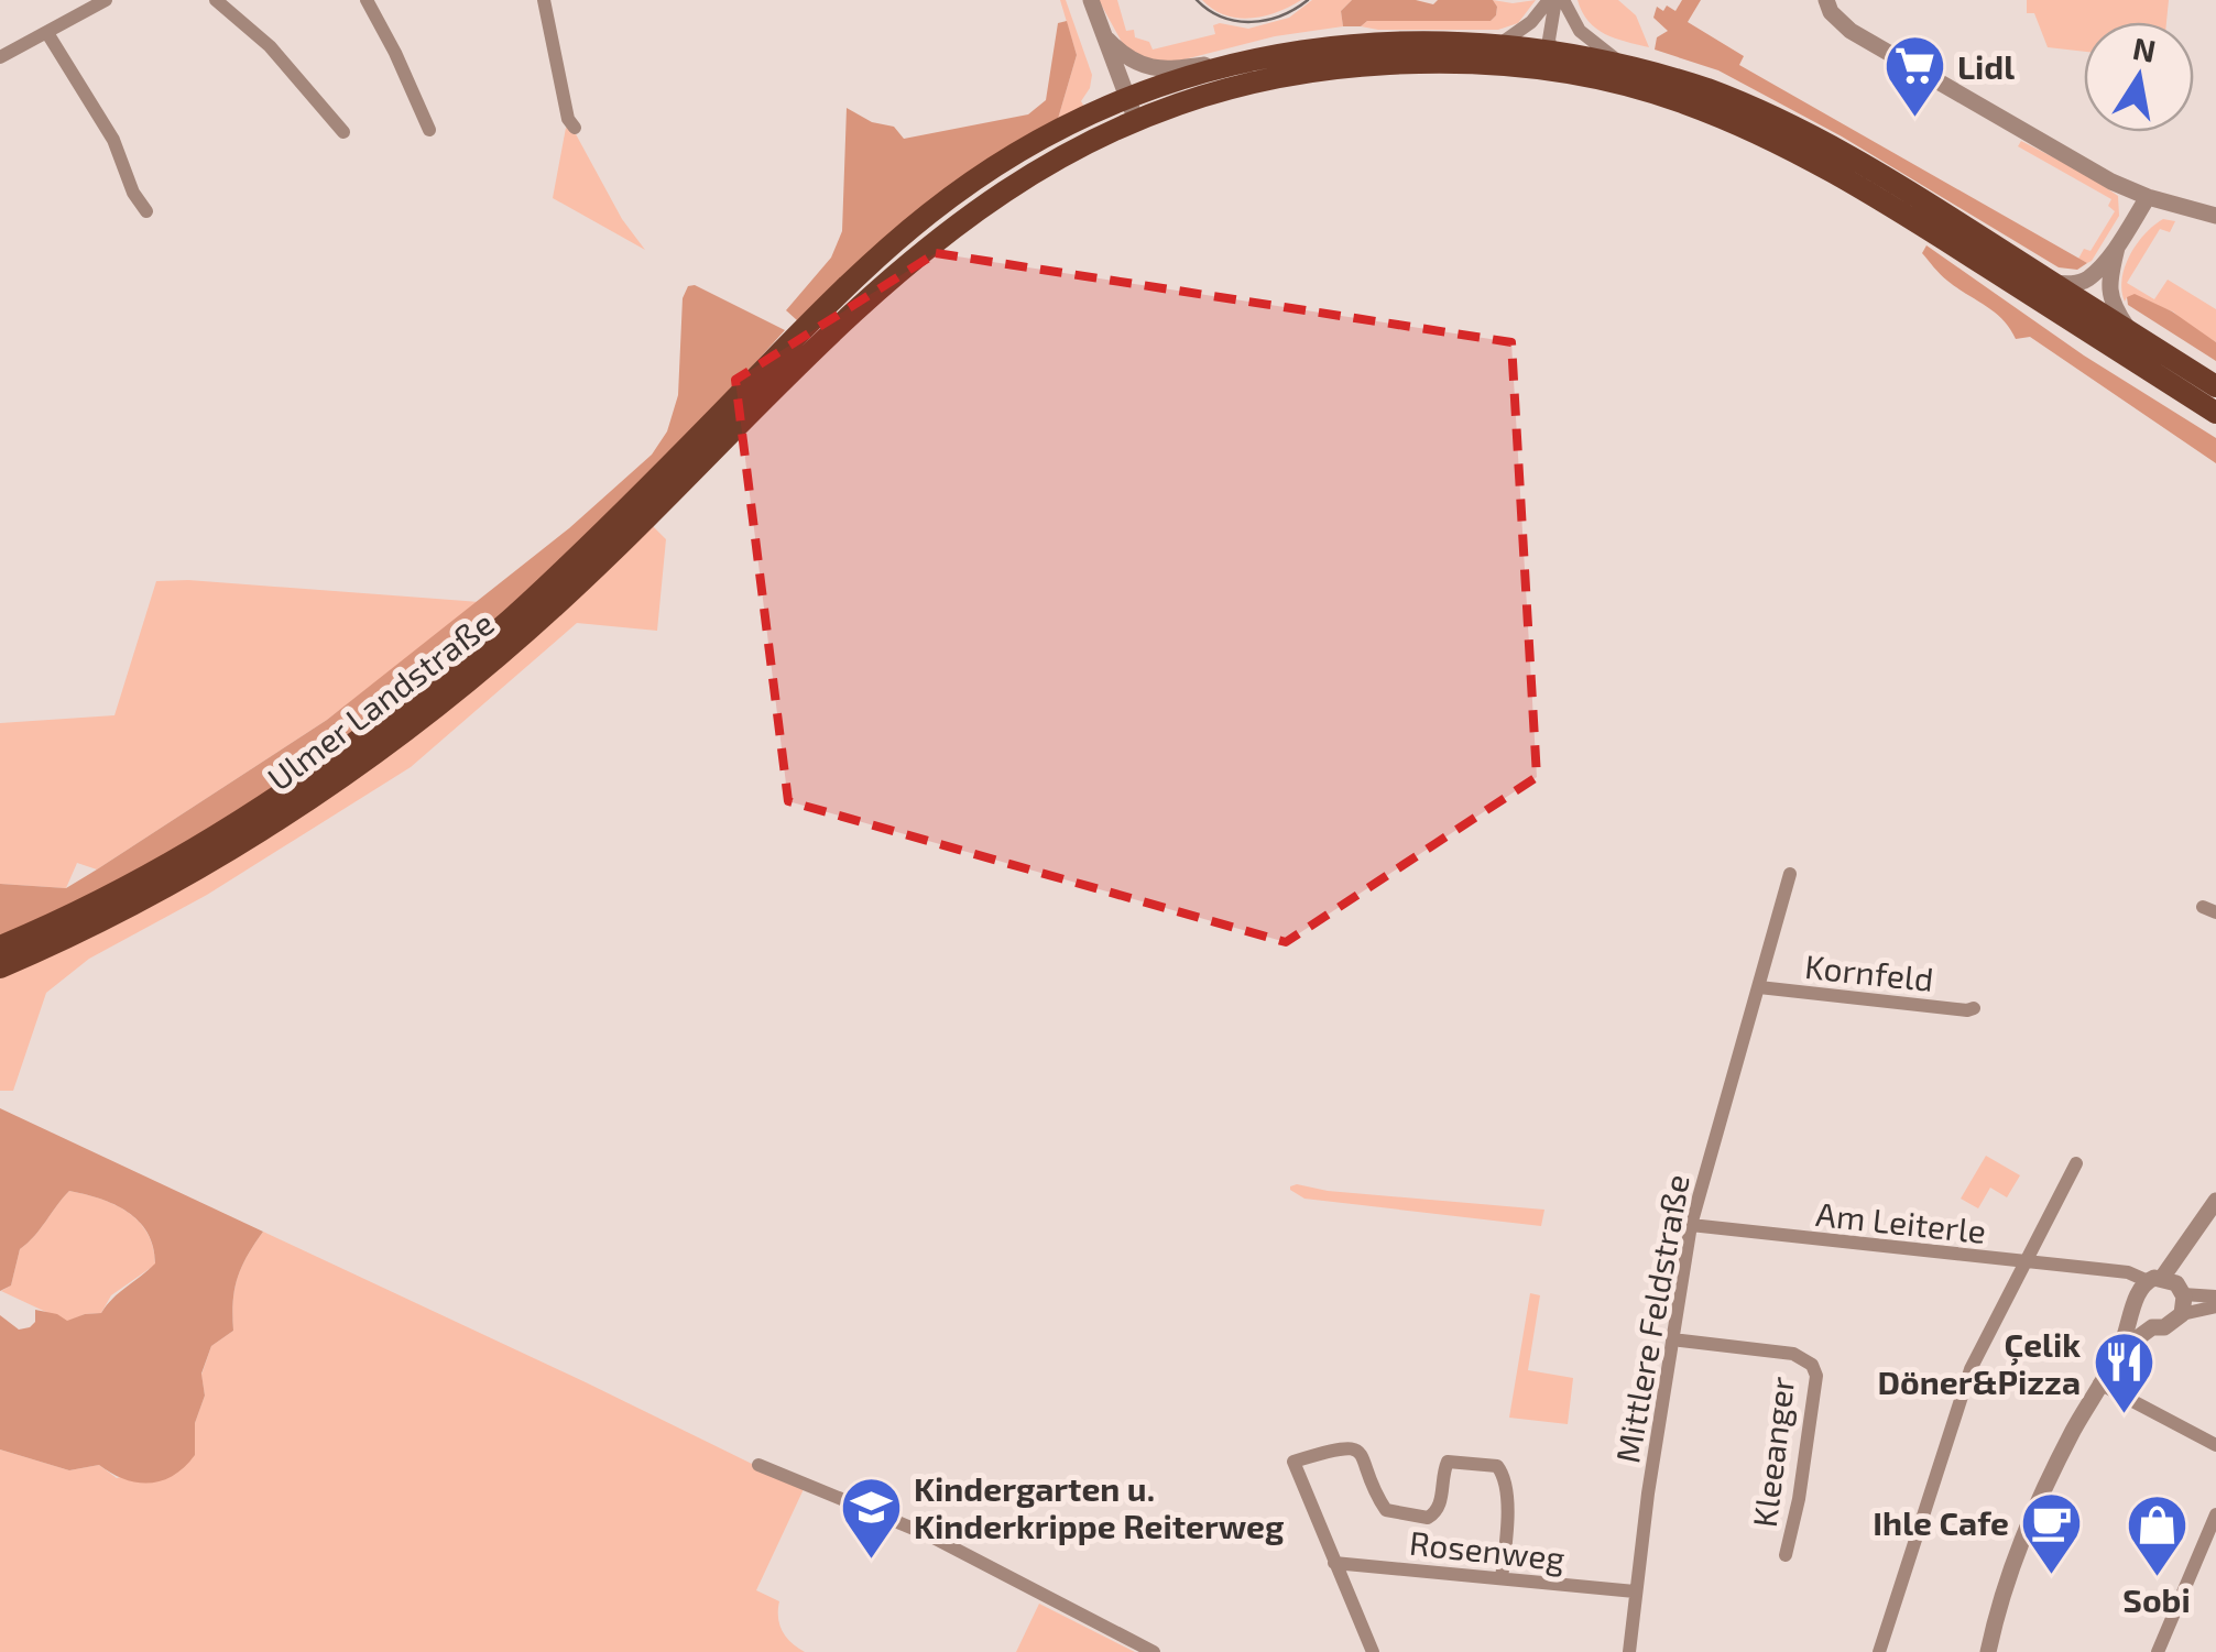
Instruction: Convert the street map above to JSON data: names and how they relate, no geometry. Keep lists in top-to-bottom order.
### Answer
{
  "streets": {
    "main road": ["Ulmer Landstraße"],
    "street": [
      "Kornfeld",
      "Am Leiterle",
      "Mittlere Feldstraße",
      "Kleeanger",
      "Rosenweg"
    ]
  },
  "crossings": [
    ["Kornfeld", "Mittlere Feldstraße"],
    ["Am Leiterle", "Mittlere Feldstraße"],
    ["Mittlere Feldstraße", "Kleeanger"],
    ["Mittlere Feldstraße", "Rosenweg"]
  ],
  "places": {
    "supermarket": ["Lidl"],
    "restaurant": ["Çelik Döner&Pizza"],
    "school or university": ["Kindergarten u. Kinderkrippe Reiterweg"],
    "cafe": ["Ihle Cafe"],
    "shop": ["Sobi"]
  },
  "north": "top"
}
